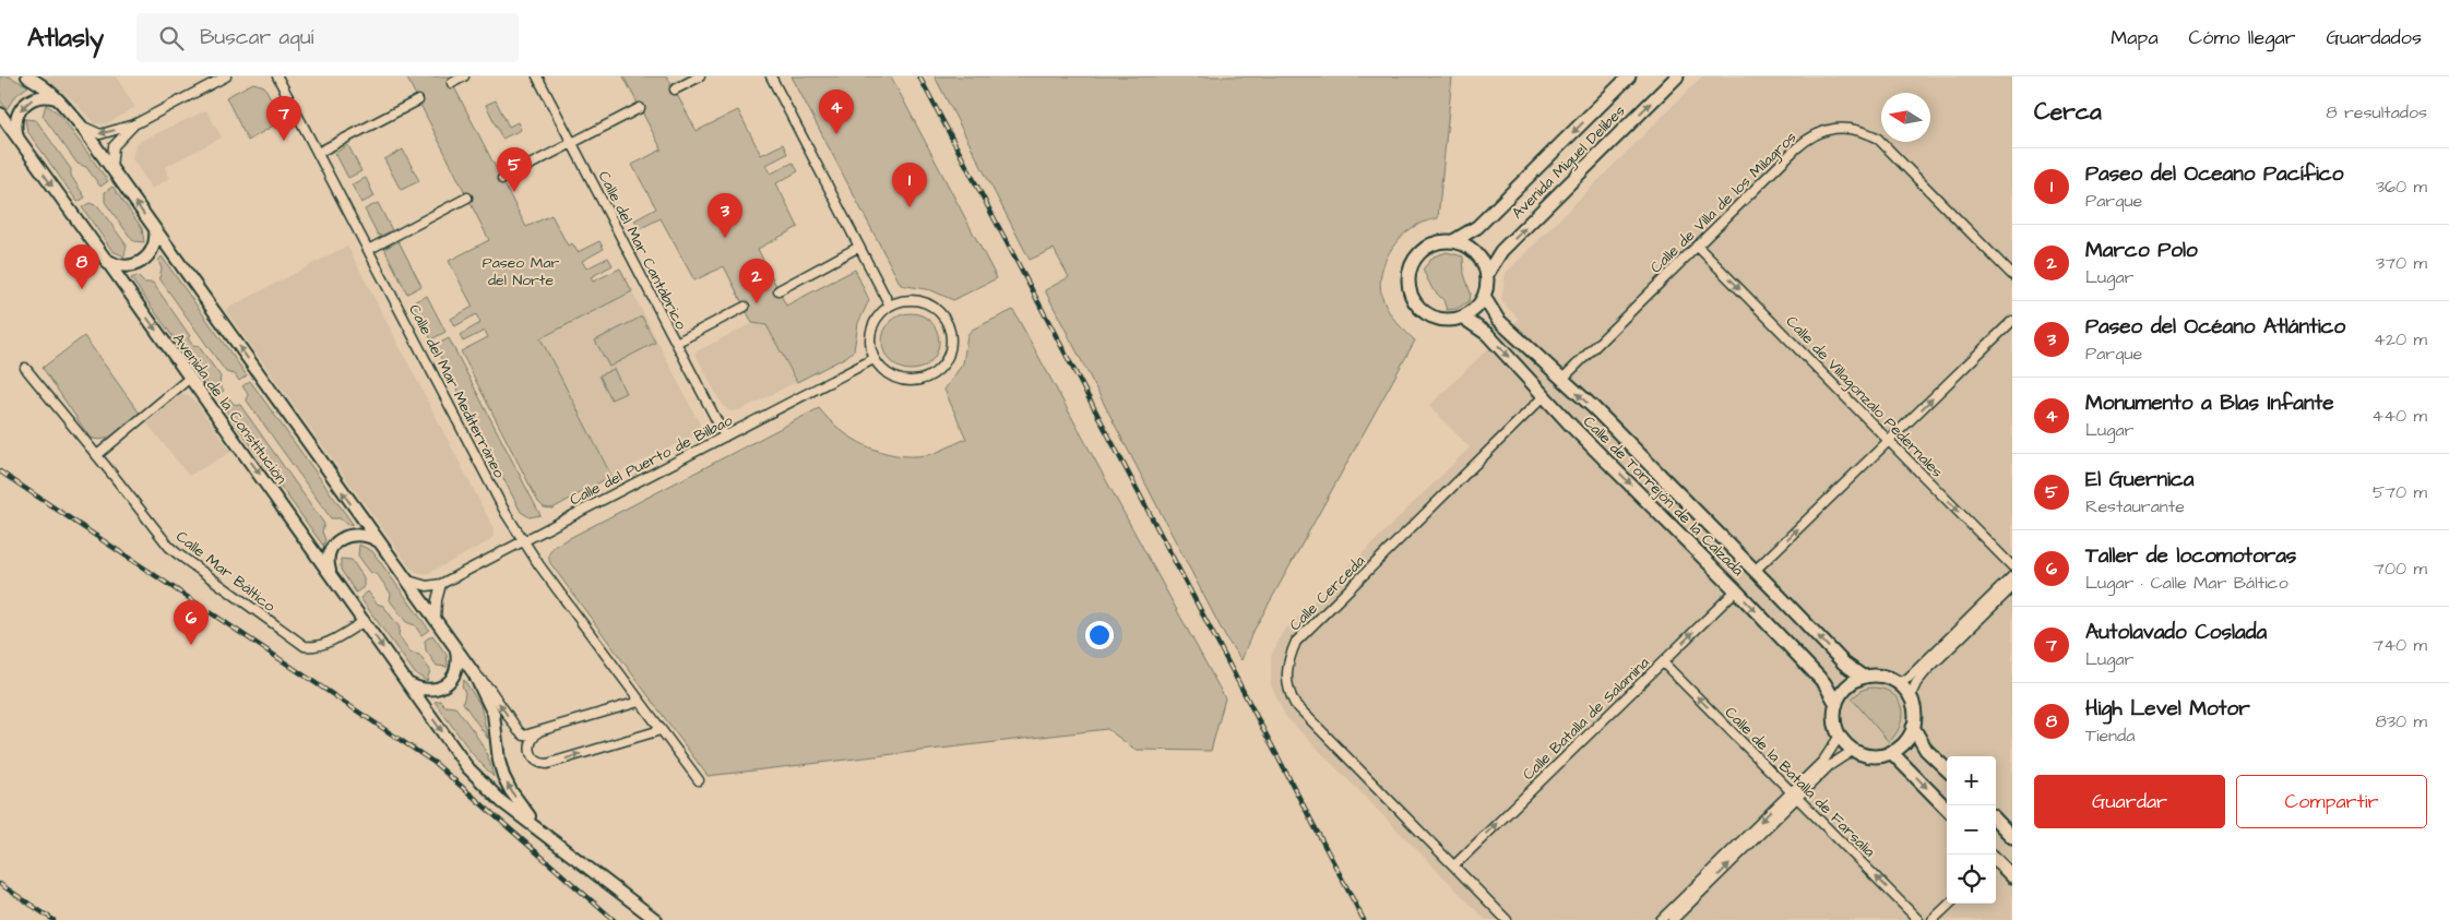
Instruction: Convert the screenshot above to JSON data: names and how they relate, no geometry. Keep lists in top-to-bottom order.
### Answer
{
  "streets": {
    "main road": ["Avenida Miguel Delibes", "Calle de Torrejón de la Calzada"],
    "street": [
      "Calle de Villa de los Milagros",
      "Calle del Mar Cantábrico",
      "Calle del Mar Mediterráneo",
      "Calle de Villagonzalo Pedernales",
      "Avenida de la Constitución",
      "Calle del Puerto de Bilbao",
      "Calle Mar Báltico",
      "Calle Cerceda",
      "Calle Batalla de Salamina",
      "Calle de la Batalla de Farsalia"
    ]
  },
  "crossings": [
    ["Avenida Miguel Delibes", "Calle de Torrejón de la Calzada"],
    ["Calle de Villa de los Milagros", "Calle de Villagonzalo Pedernales"],
    ["Calle de Villa de los Milagros", "Calle de Torrejón de la Calzada"],
    ["Calle del Mar Cantábrico", "Calle del Puerto de Bilbao"],
    ["Calle del Mar Mediterráneo", "Calle del Puerto de Bilbao"],
    ["Avenida de la Constitución", "Calle Mar Báltico"],
    ["Calle de Torrejón de la Calzada", "Calle Cerceda"],
    ["Calle de Torrejón de la Calzada", "Calle Batalla de Salamina"],
    ["Calle Cerceda", "Calle Batalla de Salamina"],
    ["Calle Batalla de Salamina", "Calle de la Batalla de Farsalia"]
  ],
  "one_way": ["Calle de Villagonzalo Pedernales", "Calle Batalla de Salamina", "Calle de la Batalla de Farsalia"],
  "parks": ["Paseo Mar del Norte"],
  "north": "left",
  "page": {
    "header": "Atlasly",
    "search": "Buscar aquí",
    "nav": ["Mapa", "Cómo llegar", "Guardados"],
    "heading": ["Cerca", "8 resultados"],
    "pins": [
      "4",
      "7",
      "5",
      "1",
      "3",
      "8",
      "2",
      "6"
    ],
    "list": [
      {
        "mark": "1",
        "name": "Paseo del Oceano Pacífico",
        "note": "Parque",
        "value": "360 m"
      },
      {
        "mark": "2",
        "name": "Marco Polo",
        "note": "Lugar",
        "value": "370 m"
      },
      {
        "mark": "3",
        "name": "Paseo del Océano Atlántico",
        "note": "Parque",
        "value": "420 m"
      },
      {
        "mark": "4",
        "name": "Monumento a Blas Infante",
        "note": "Lugar",
        "value": "440 m"
      },
      {
        "mark": "5",
        "name": "El Guernica",
        "note": "Restaurante",
        "value": "570 m"
      },
      {
        "mark": "6",
        "name": "Taller de locomotoras",
        "note": "Lugar · Calle Mar Báltico",
        "value": "700 m"
      },
      {
        "mark": "7",
        "name": "Autolavado Coslada",
        "note": "Lugar",
        "value": "740 m"
      },
      {
        "mark": "8",
        "name": "High Level Motor",
        "note": "Tienda",
        "value": "830 m"
      }
    ],
    "map_buttons": ["+", "−"],
    "buttons": ["Guardar", "Compartir"]
  }
}
